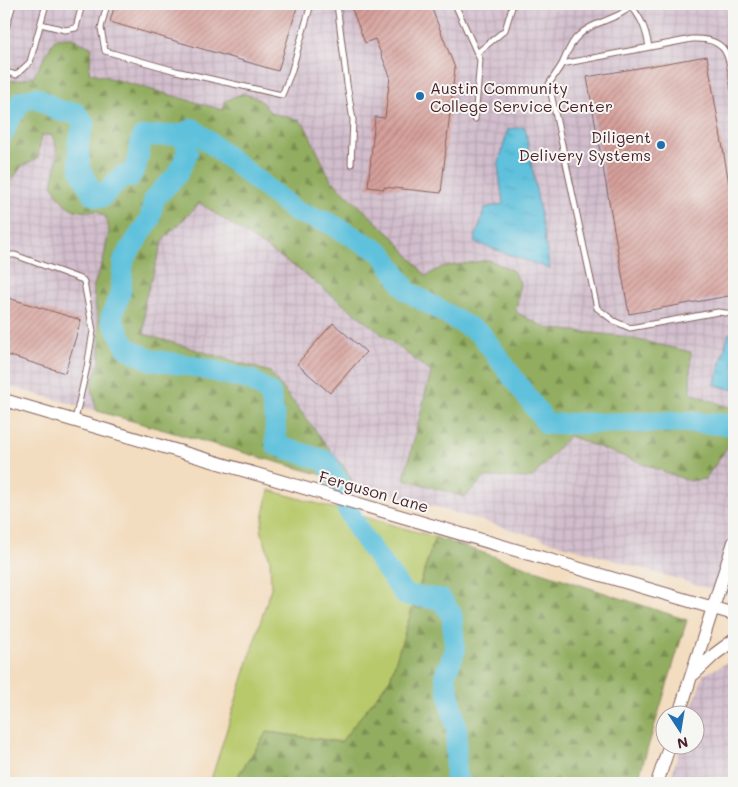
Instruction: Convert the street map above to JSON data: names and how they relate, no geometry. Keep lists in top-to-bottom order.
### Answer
{
  "streets": {
    "street": ["Ferguson Lane"]
  },
  "places": ["Austin Community College Service Center", "Diligent Delivery Systems"],
  "north": "bottom"
}
